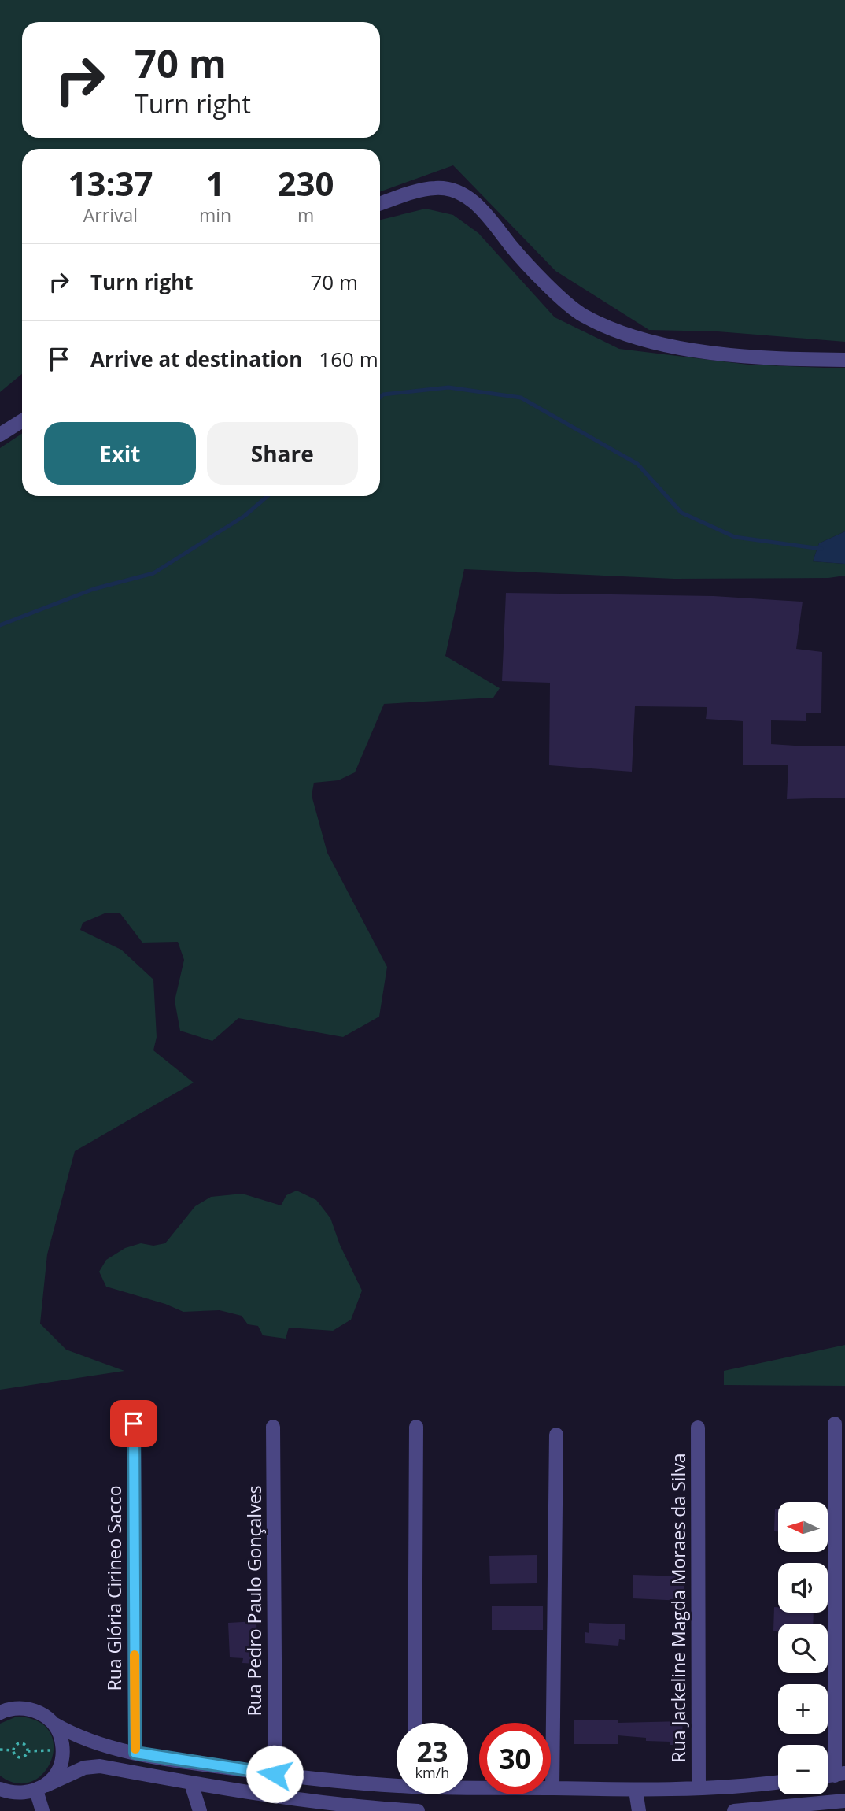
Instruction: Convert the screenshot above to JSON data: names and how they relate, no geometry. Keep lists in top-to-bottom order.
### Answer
{
  "streets": {
    "street": ["Rua Glória Cirineo Sacco", "Rua Pedro Paulo Gonçalves", "Rua Jackeline Magda Moraes da Silva"]
  },
  "north": "left",
  "page": {
    "turn": ["70 m", "Turn right"],
    "eta": [
      "13:37",
      "Arrival",
      "1",
      "min",
      "230",
      "m"
    ],
    "list": [
      {
        "name": "Turn right",
        "value": "70 m"
      },
      {
        "name": "Arrive at destination",
        "value": "160 m"
      }
    ],
    "buttons": ["Exit", "Share"],
    "map_buttons": ["+", "−"],
    "speed": "23 km/h",
    "limit": "30"
  }
}
